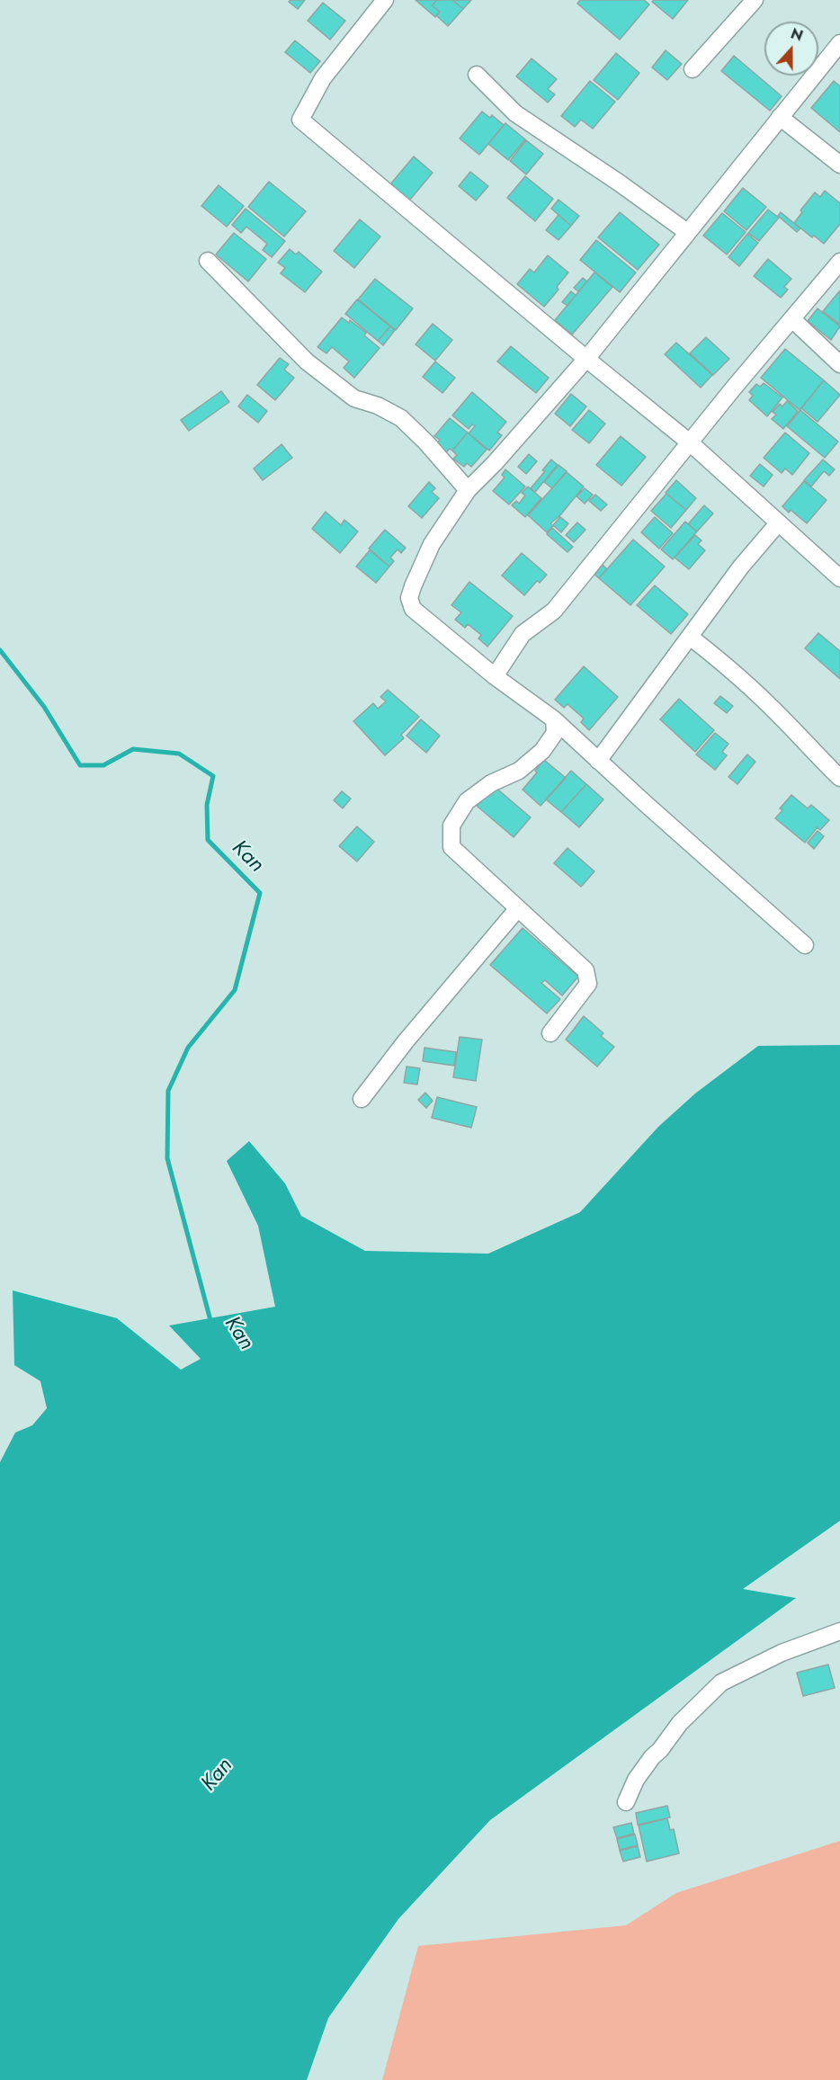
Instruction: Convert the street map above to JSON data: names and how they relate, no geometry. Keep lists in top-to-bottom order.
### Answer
{
  "water": ["Kan"],
  "north": "top"
}
